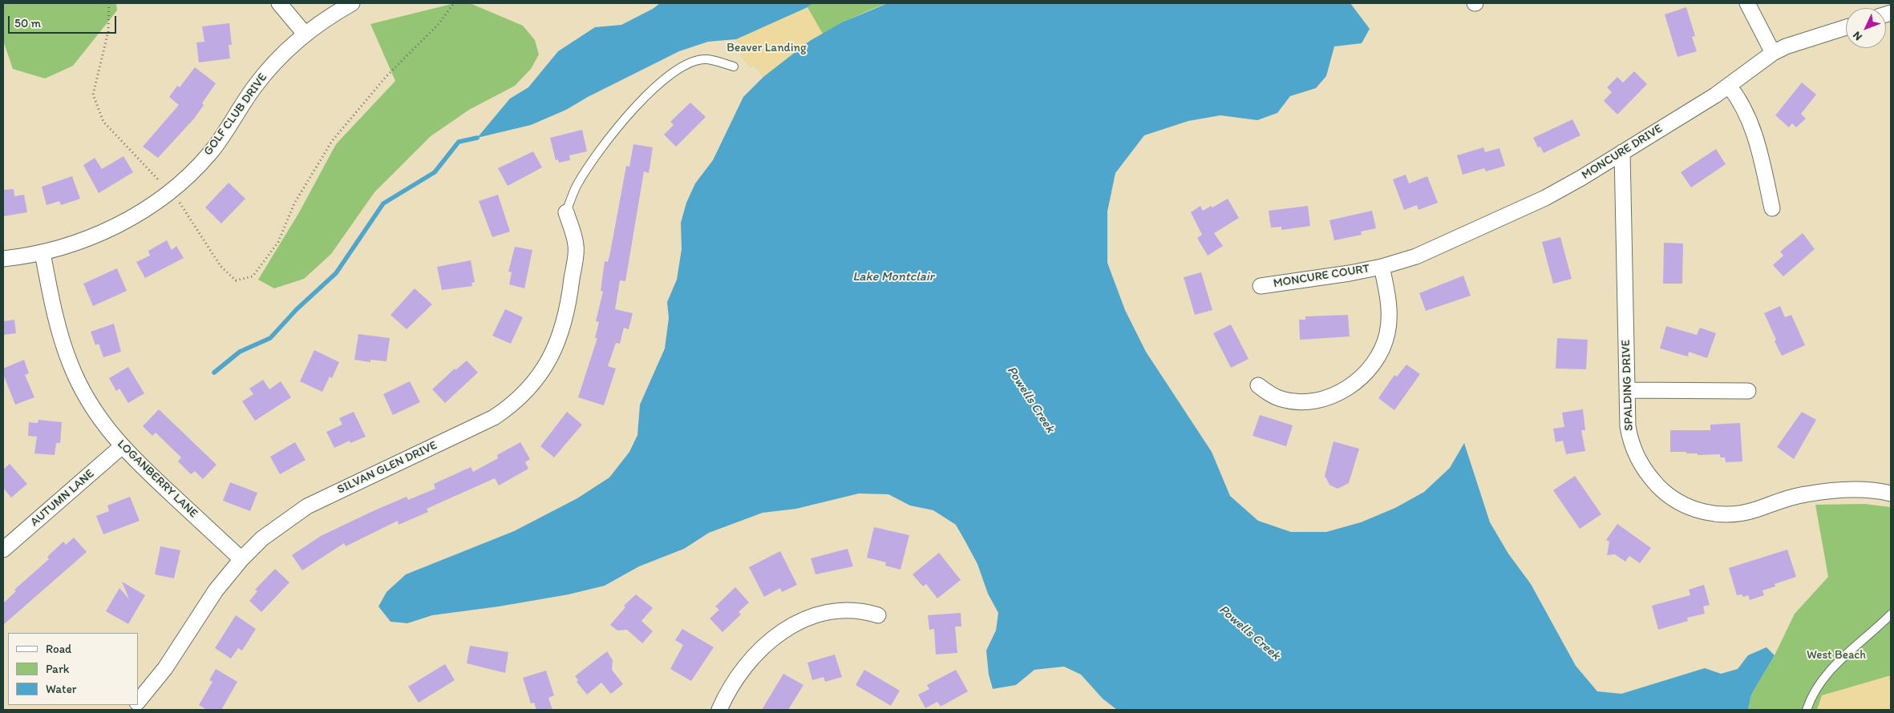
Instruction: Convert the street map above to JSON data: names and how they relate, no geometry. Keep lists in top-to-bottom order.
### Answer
{
  "streets": {
    "street": [
      "GOLF CLUB DRIVE",
      "MONCURE DRIVE",
      "MONCURE COURT",
      "SPALDING DRIVE",
      "SILVAN GLEN DRIVE",
      "LOGANBERRY LANE",
      "AUTUMN LANE"
    ]
  },
  "crossings": [
    ["GOLF CLUB DRIVE", "LOGANBERRY LANE"],
    ["MONCURE DRIVE", "MONCURE COURT"],
    ["MONCURE DRIVE", "SPALDING DRIVE"],
    ["SILVAN GLEN DRIVE", "LOGANBERRY LANE"],
    ["LOGANBERRY LANE", "AUTUMN LANE"]
  ],
  "water": ["Lake Montclair", "Powells Creek"],
  "parks": ["Beaver Landing", "West Beach"],
  "legend": ["Road", "Park", "Water"],
  "scale_bar": "50 m",
  "north": "bottom left"
}
